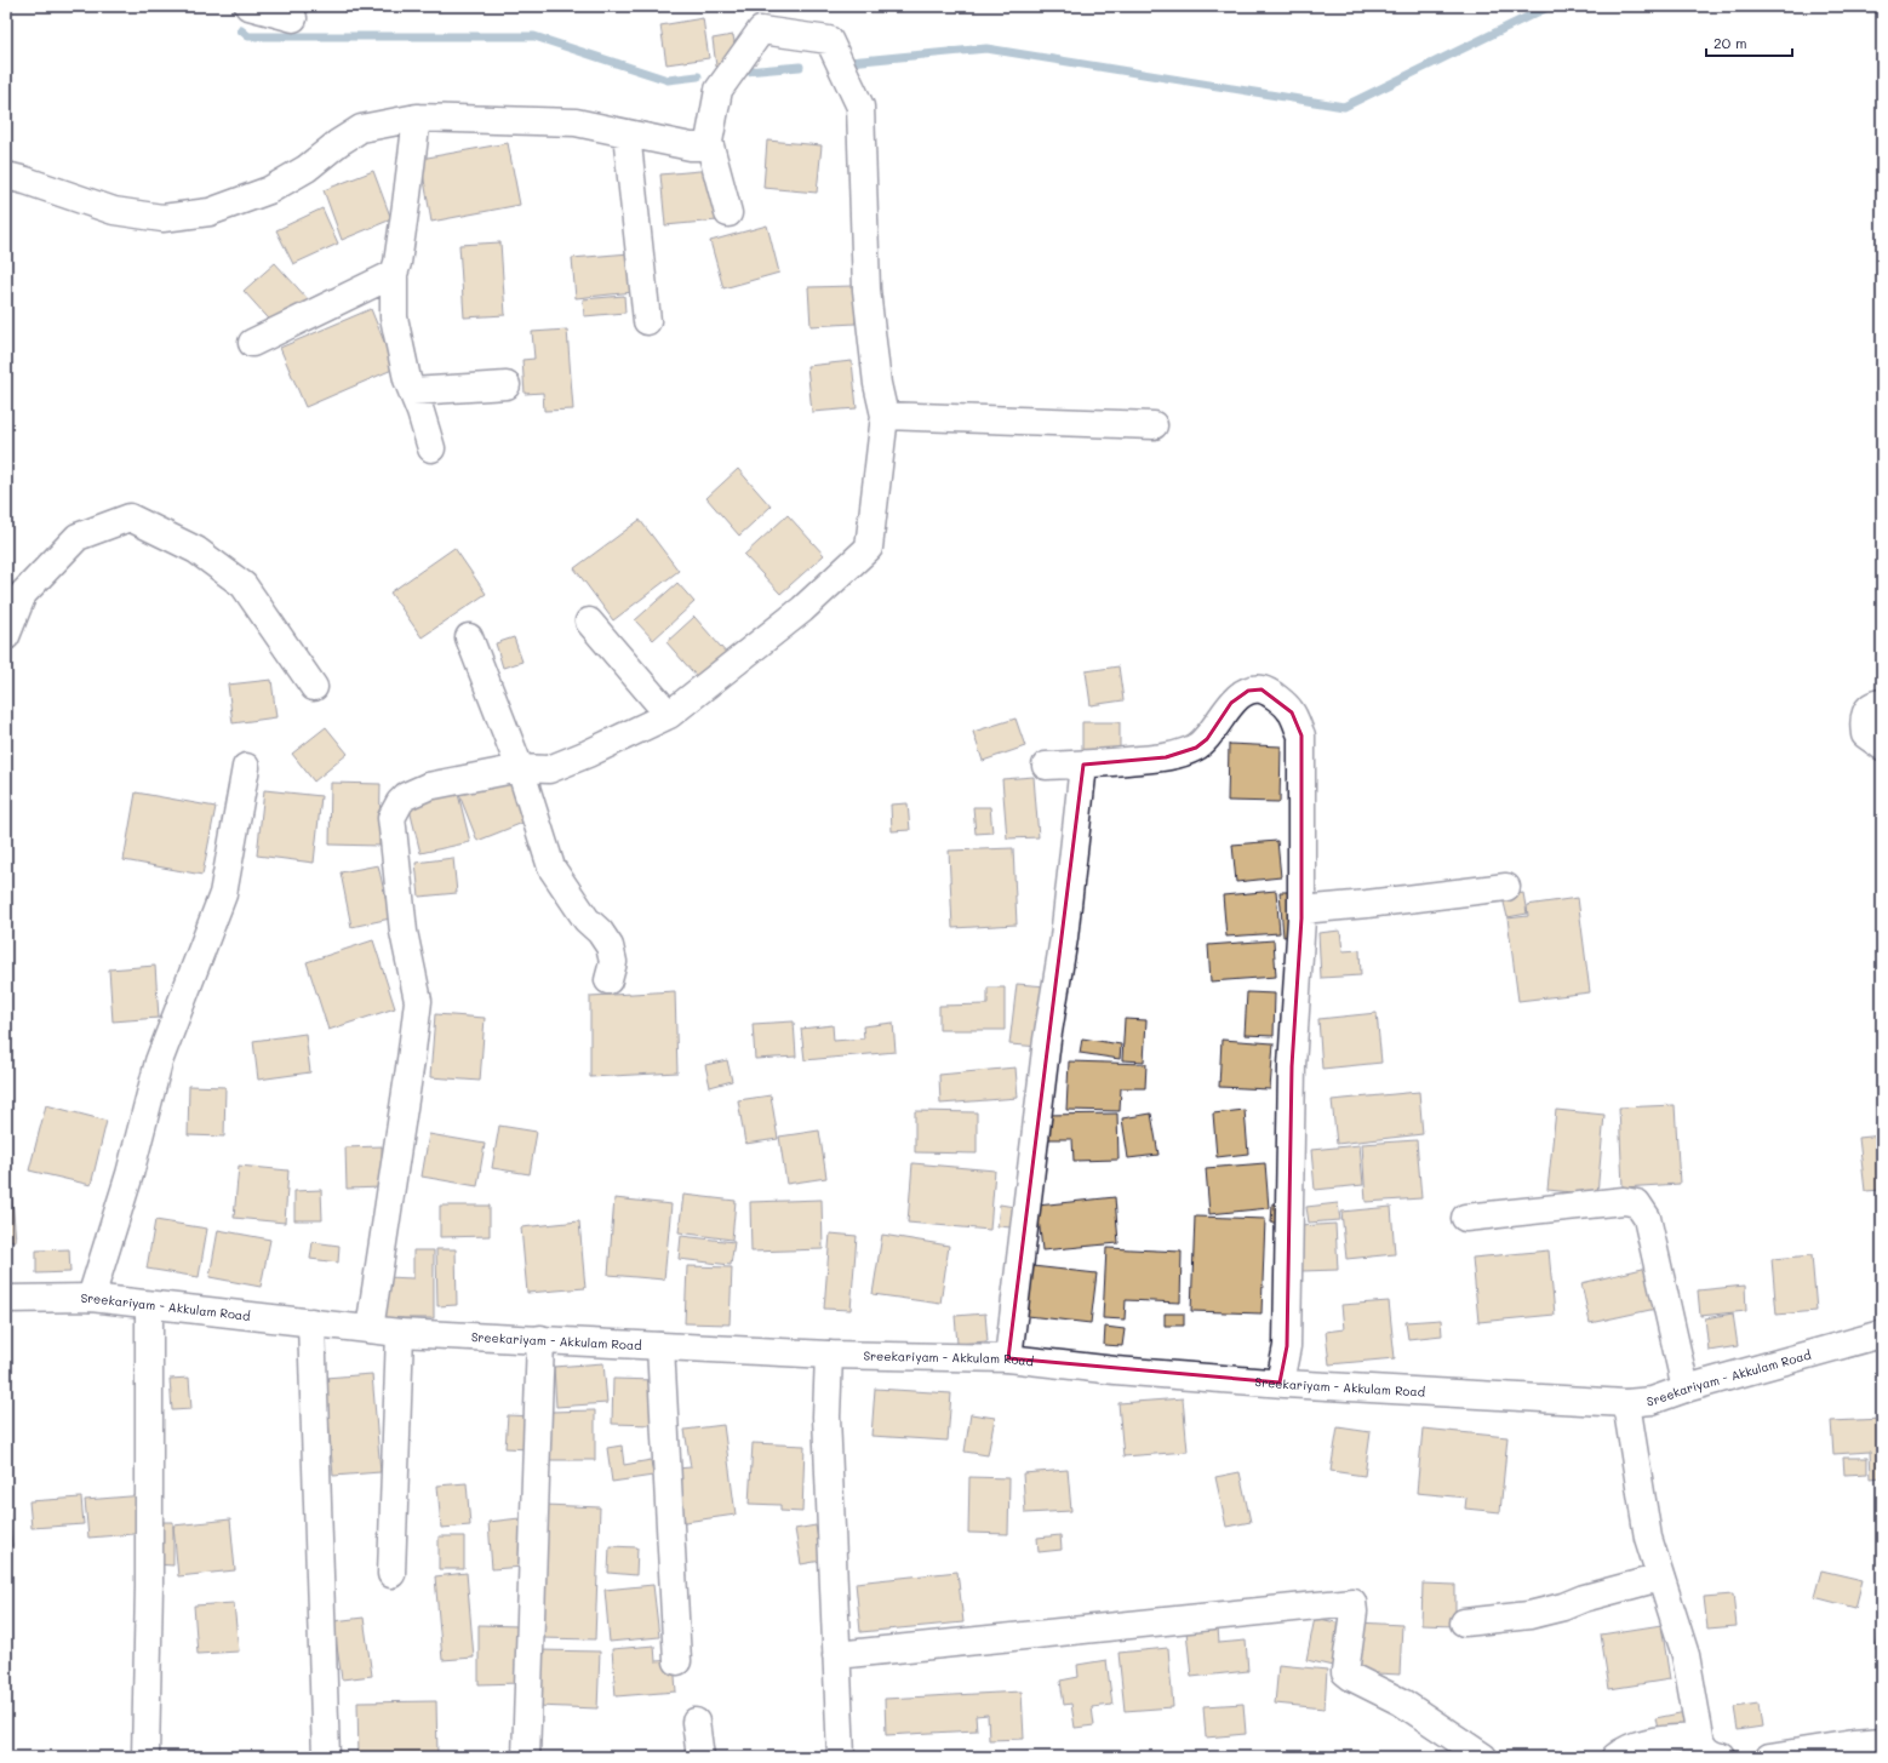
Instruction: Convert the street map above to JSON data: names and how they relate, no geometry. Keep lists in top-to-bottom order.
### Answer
{
  "streets": {
    "street": ["Sreekariyam - Akkulam Road"]
  },
  "scale_bar": "20 m"
}
